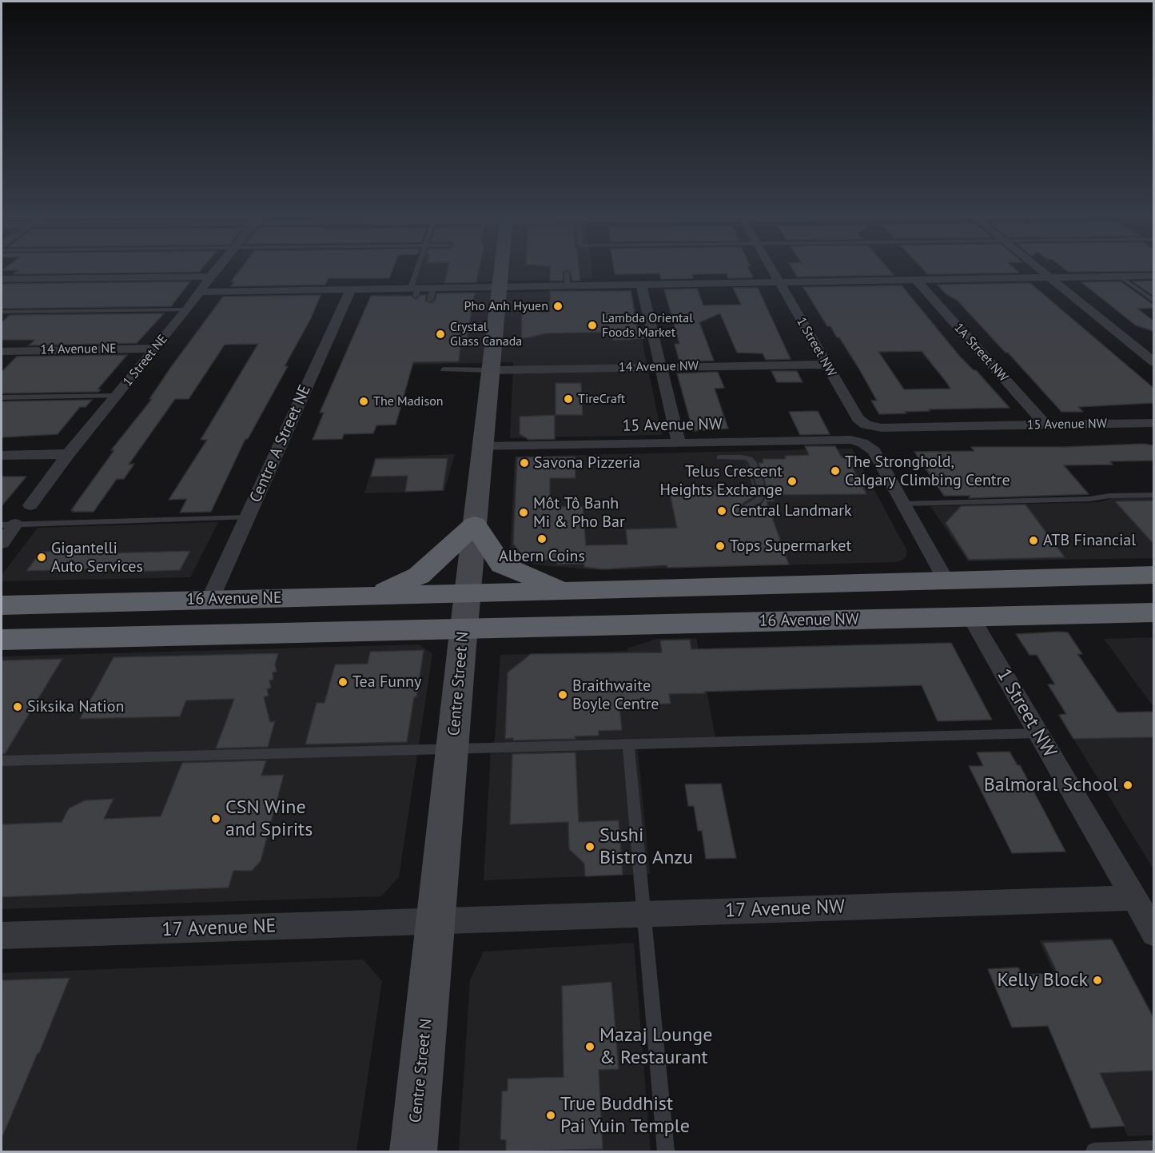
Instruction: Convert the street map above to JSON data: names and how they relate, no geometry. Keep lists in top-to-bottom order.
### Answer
{
  "streets": {
    "highway": ["16 Avenue NE", "16 Avenue NW"],
    "main road": ["Centre Street N"],
    "street": [
      "1 Street NW",
      "14 Avenue NE",
      "1A Street NW",
      "1 Street NE",
      "14 Avenue NW",
      "15 Avenue NW",
      "Centre A Street NE",
      "17 Avenue NW",
      "17 Avenue NE"
    ]
  },
  "crossings": [
    ["1 Street NW", "14 Avenue NW"],
    ["1 Street NW", "15 Avenue NW"],
    ["1 Street NW", "16 Avenue NW"],
    ["1 Street NW", "17 Avenue NW"],
    ["14 Avenue NE", "1 Street NE"],
    ["1A Street NW", "15 Avenue NW"],
    ["14 Avenue NW", "Centre Street N"],
    ["15 Avenue NW", "Centre Street N"],
    ["Centre A Street NE", "16 Avenue NE"],
    ["16 Avenue NE", "16 Avenue NW"],
    ["16 Avenue NE", "Centre Street N"],
    ["16 Avenue NW", "Centre Street N"],
    ["Centre Street N", "17 Avenue NW"],
    ["Centre Street N", "17 Avenue NE"],
    ["17 Avenue NW", "17 Avenue NE"]
  ],
  "places": [
    "Pho Anh Hyuen",
    "Lambda Oriental Foods Market",
    "Crystal Glass Canada",
    "TireCraft",
    "The Madison",
    "Savona Pizzeria",
    "The Stronghold, Calgary Climbing Centre",
    "Telus Crescent Heights Exchange",
    "Central Landmark",
    "Môt Tô Banh Mi & Pho Bar",
    "Albern Coins",
    "ATB Financial",
    "Tops Supermarket",
    "Gigantelli Auto Services",
    "Tea Funny",
    "Braithwaite Boyle Centre",
    "Siksika Nation",
    "Balmoral School",
    "CSN Wine and Spirits",
    "Sushi Bistro Anzu",
    "Kelly Block",
    "Mazaj Lounge & Restaurant",
    "True Buddhist Pai Yuin Temple"
  ]
}
